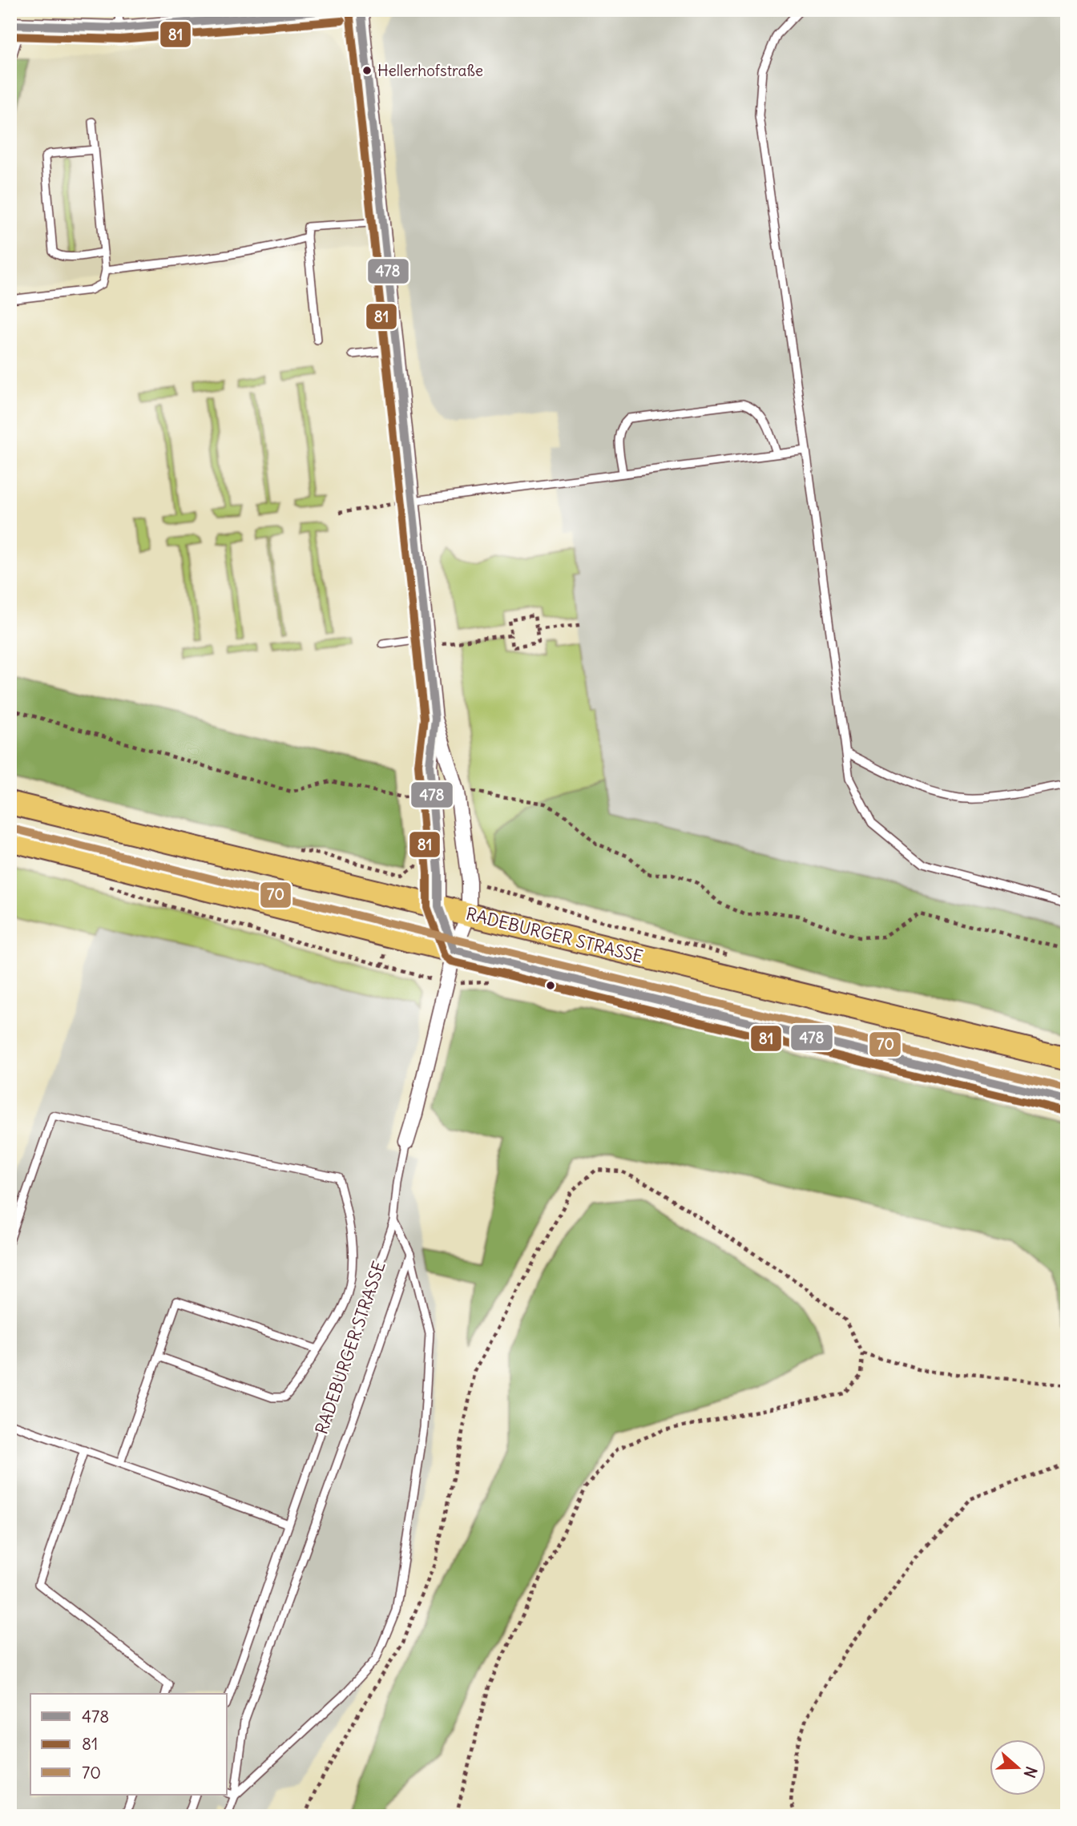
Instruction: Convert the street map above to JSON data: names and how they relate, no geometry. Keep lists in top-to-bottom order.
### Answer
{
  "streets": {
    "main road": ["RADEBURGER STRASSE"]
  },
  "places": ["Hellerhofstraße"],
  "lines": ["transit line 478", "transit line 81", "transit line 70"],
  "legend": ["478", "81", "70"],
  "north": "right"
}
